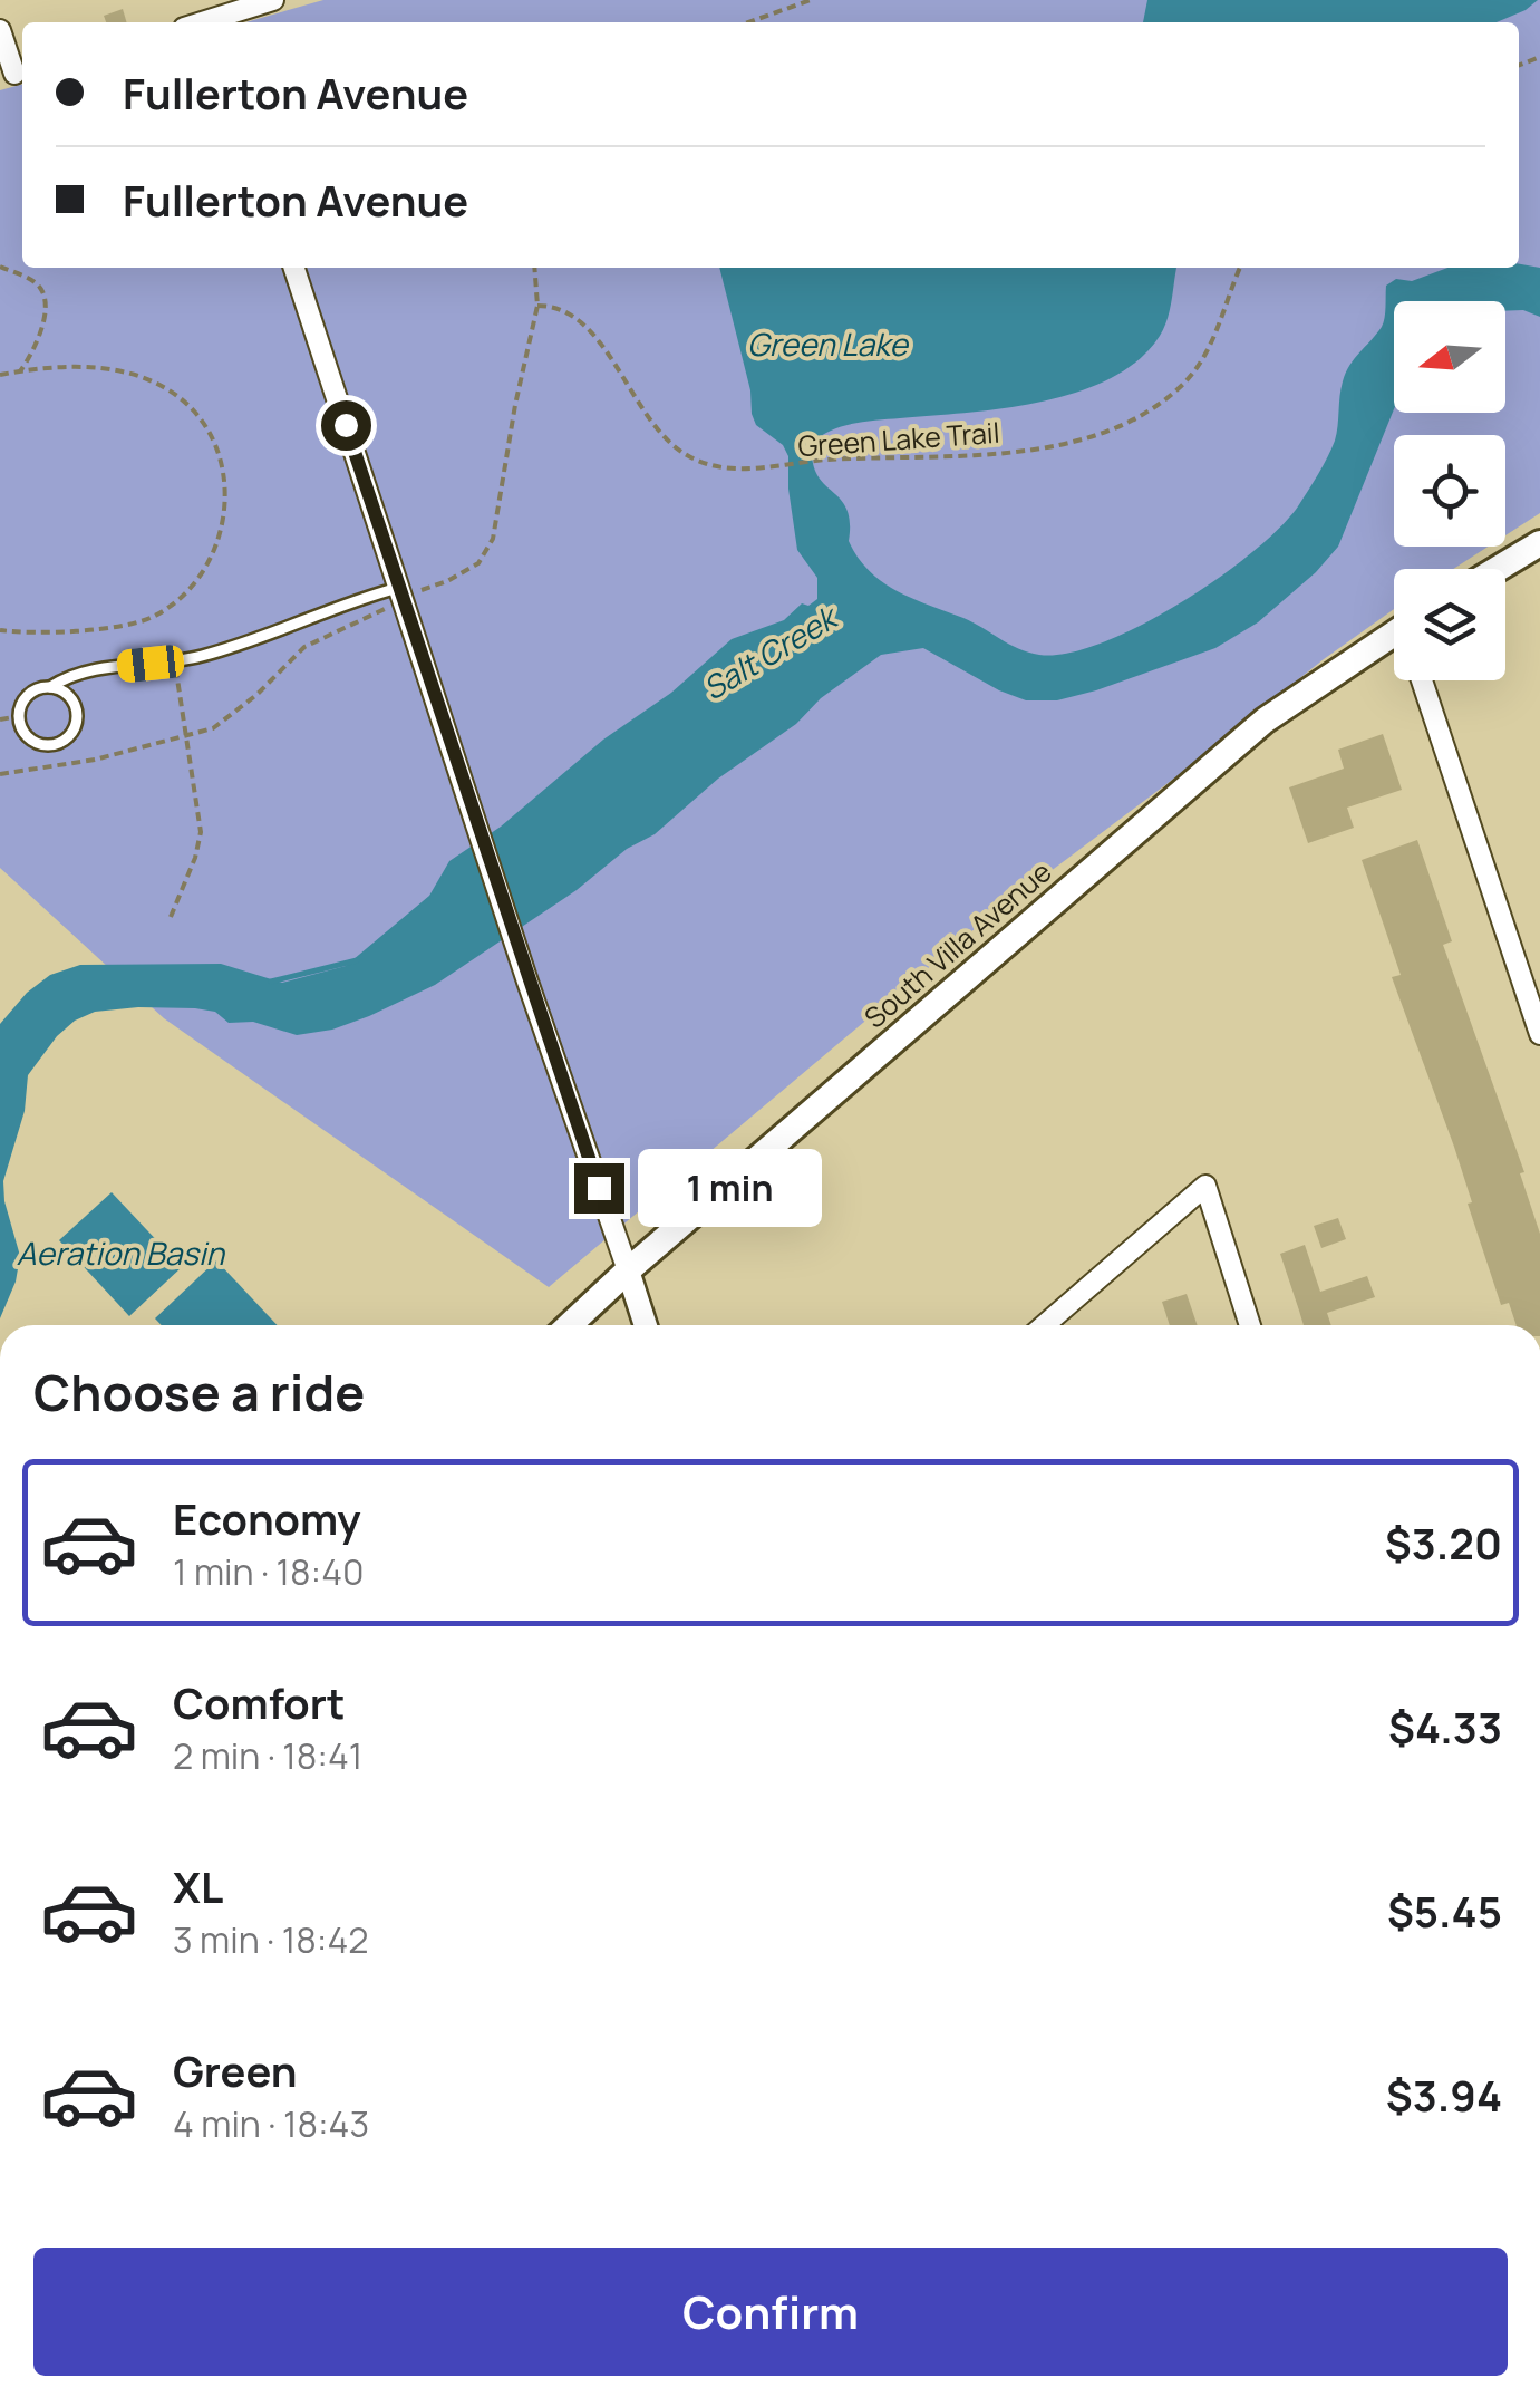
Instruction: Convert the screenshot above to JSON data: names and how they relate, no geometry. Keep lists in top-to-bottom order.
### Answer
{
  "streets": {
    "main road": ["South Villa Avenue"],
    "path": ["Green Lake Trail"]
  },
  "water": ["Green Lake", "Salt Creek", "Aeration Basin"],
  "north": "left",
  "page": {
    "banner": ["Fullerton Avenue", "Fullerton Avenue"],
    "bubble": "1 min",
    "heading": "Choose a ride",
    "list": [
      {
        "name": "Economy",
        "note": "1 min · 18:40",
        "value": "$3.20"
      },
      {
        "name": "Comfort",
        "note": "2 min · 18:41",
        "value": "$4.33"
      },
      {
        "name": "XL",
        "note": "3 min · 18:42",
        "value": "$5.45"
      },
      {
        "name": "Green",
        "note": "4 min · 18:43",
        "value": "$3.94"
      }
    ],
    "buttons": "Confirm"
  }
}
